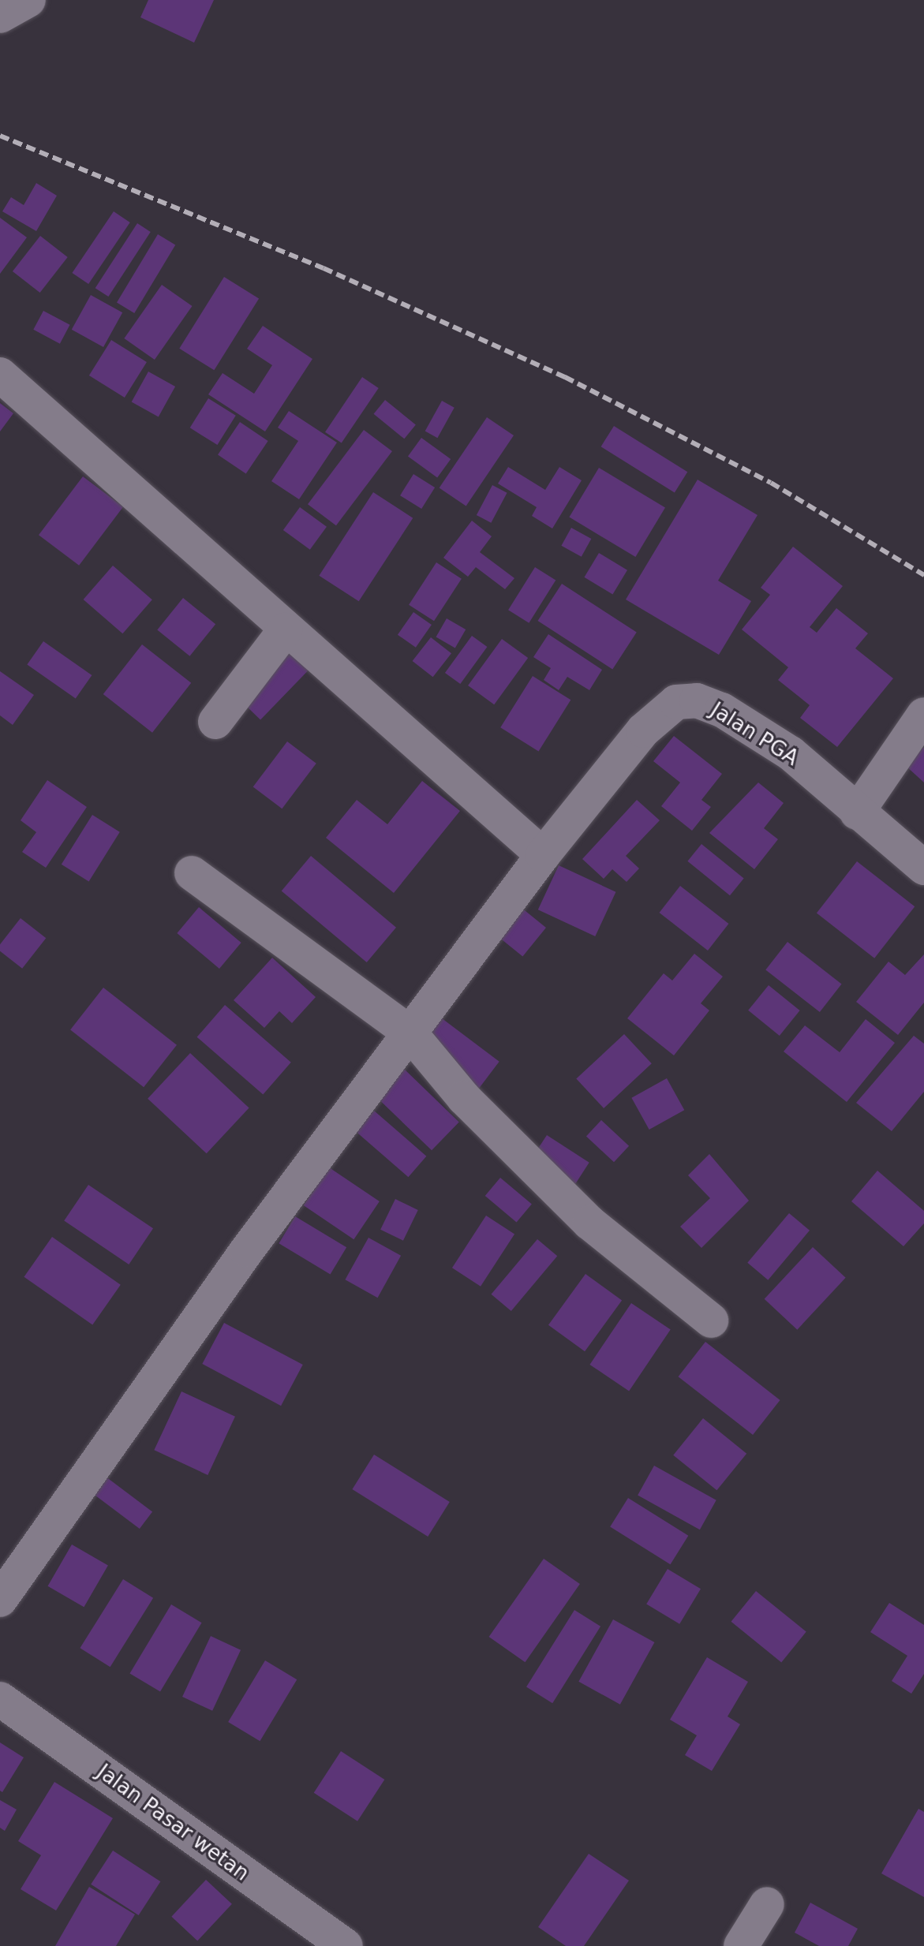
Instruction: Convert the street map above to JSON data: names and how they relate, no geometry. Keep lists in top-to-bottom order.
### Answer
{
  "streets": {
    "street": ["Jalan PGA", "Jalan Pasar wetan"]
  }
}
